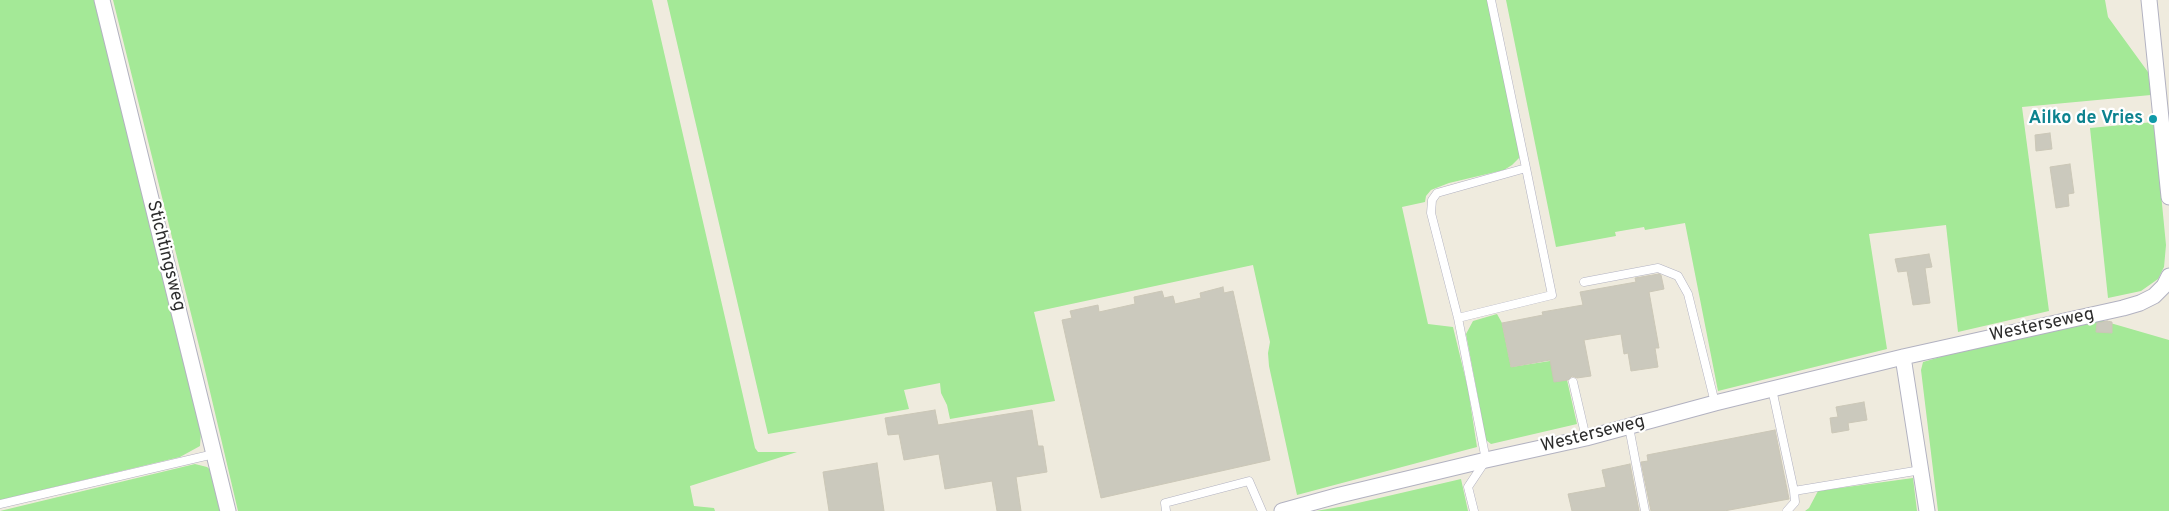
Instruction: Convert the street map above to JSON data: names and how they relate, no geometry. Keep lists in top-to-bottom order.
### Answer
{
  "streets": {
    "street": ["Stichtingsweg", "Westerseweg"]
  },
  "places": ["Ailko de Vries"]
}
